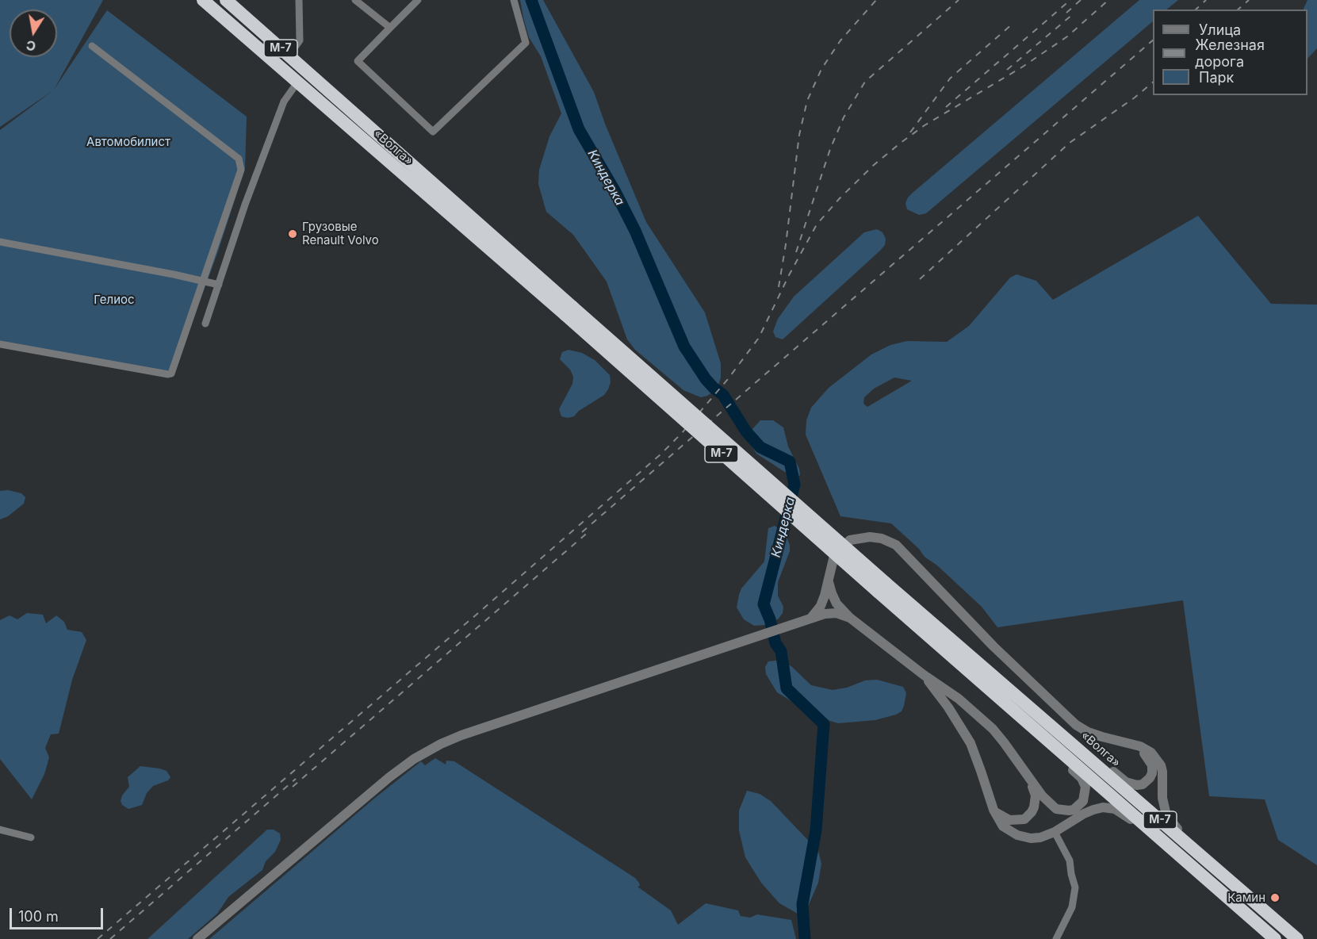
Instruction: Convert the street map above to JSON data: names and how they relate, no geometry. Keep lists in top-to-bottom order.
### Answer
{
  "streets": {
    "highway": ["М-7", "«Волга»"]
  },
  "crossings": [
    ["М-7", "«Волга»"]
  ],
  "water": ["Киндерка"],
  "parks": ["Автомобилист", "Гелиос"],
  "places": ["Грузовые Renault Volvo", "Камин"],
  "legend": ["Улица", "Железная дорога", "Парк"],
  "scale_bar": "100 m",
  "north": "bottom"
}
